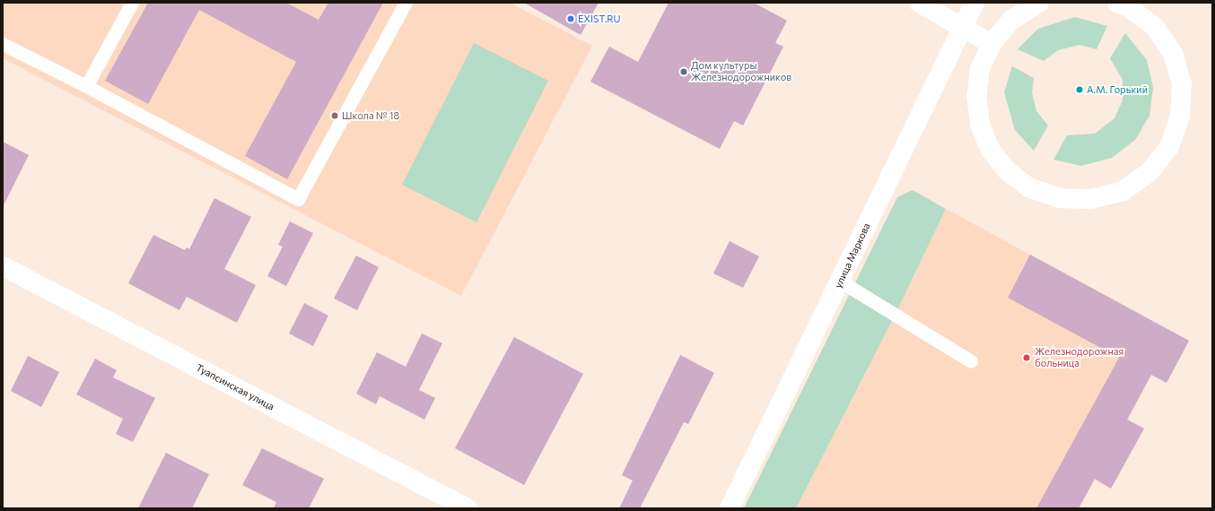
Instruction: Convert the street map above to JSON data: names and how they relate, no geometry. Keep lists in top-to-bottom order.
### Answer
{
  "streets": {
    "main road": ["улица Маркова", "Туапсинская улица"]
  },
  "places": [
    "EXIST.RU",
    "Дом культуры Железнодорожников",
    "А.М. Горький",
    "Школа № 18",
    "Железнодорожная больница"
  ]
}
